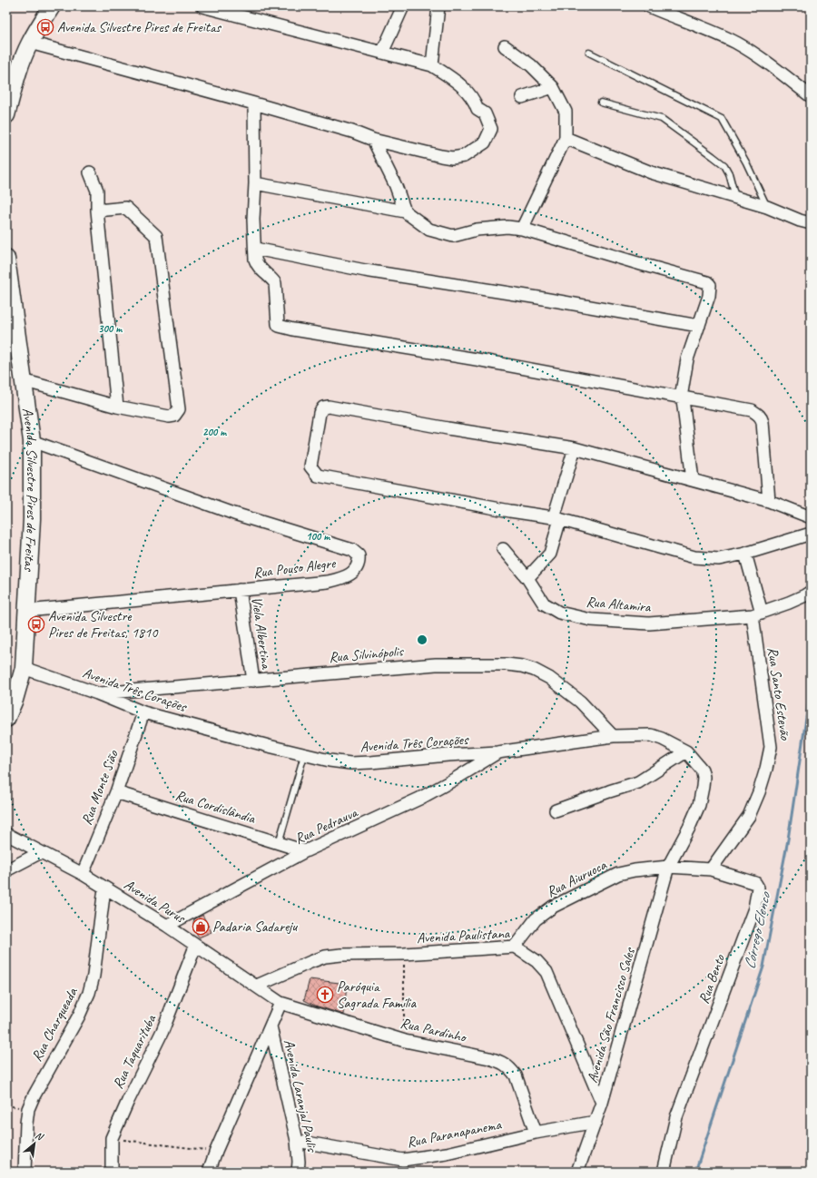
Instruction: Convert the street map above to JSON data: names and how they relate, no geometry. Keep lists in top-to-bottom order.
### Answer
{
  "streets": {
    "main road": ["Avenida Silvestre Pires de Freitas"],
    "street": [
      "Rua Pouso Alegre",
      "Rua Altamira",
      "Viela Albertina",
      "Rua Silvinópolis",
      "Avenida Três Corações",
      "Rua Santo Estevão",
      "Rua Monte Sião",
      "Rua Cordislândia",
      "Rua Pedrauva",
      "Rua Aiuruoca",
      "Avenida Purus",
      "Avenida Paulistana",
      "Rua Bento",
      "Avenida São Francisco Sales",
      "Rua Charqueada",
      "Rua Pardinho",
      "Rua Taquarituba",
      "Avenida Laranjal Paulis",
      "Rua Paranapanema"
    ]
  },
  "crossings": [
    ["Avenida Silvestre Pires de Freitas", "Rua Pouso Alegre"],
    ["Avenida Silvestre Pires de Freitas", "Avenida Três Corações"],
    ["Rua Pouso Alegre", "Viela Albertina"],
    ["Rua Altamira", "Rua Santo Estevão"],
    ["Viela Albertina", "Rua Silvinópolis"],
    ["Rua Silvinópolis", "Avenida Três Corações"],
    ["Avenida Três Corações", "Rua Monte Sião"],
    ["Avenida Três Corações", "Rua Pedrauva"],
    ["Avenida Três Corações", "Rua Aiuruoca"],
    ["Avenida Três Corações", "Rua Bento"],
    ["Avenida Três Corações", "Avenida São Francisco Sales"],
    ["Rua Santo Estevão", "Rua Bento"],
    ["Rua Monte Sião", "Rua Cordislândia"],
    ["Rua Monte Sião", "Avenida Purus"],
    ["Rua Cordislândia", "Rua Pedrauva"],
    ["Rua Pedrauva", "Avenida Purus"],
    ["Rua Aiuruoca", "Avenida Paulistana"],
    ["Rua Aiuruoca", "Rua Bento"],
    ["Rua Aiuruoca", "Avenida São Francisco Sales"],
    ["Avenida Purus", "Avenida Paulistana"],
    ["Avenida Purus", "Rua Charqueada"],
    ["Avenida Purus", "Rua Pardinho"],
    ["Avenida Purus", "Rua Taquarituba"],
    ["Avenida Paulistana", "Avenida São Francisco Sales"],
    ["Rua Bento", "Avenida São Francisco Sales"],
    ["Avenida São Francisco Sales", "Rua Paranapanema"],
    ["Rua Pardinho", "Rua Paranapanema"],
    ["Avenida Laranjal Paulis", "Rua Paranapanema"]
  ],
  "water": ["Córrego Elenco"],
  "places": {
    "bus stop": ["Avenida Silvestre Pires de Freitas", "Avenida Silvestre Pires de Freitas, 1810"],
    "shop": ["Padaria Sadareju"],
    "church": ["Paróquia Sagrada Família"]
  },
  "north": "top right",
  "rings": ["300 m", "200 m", "100 m"]
}
